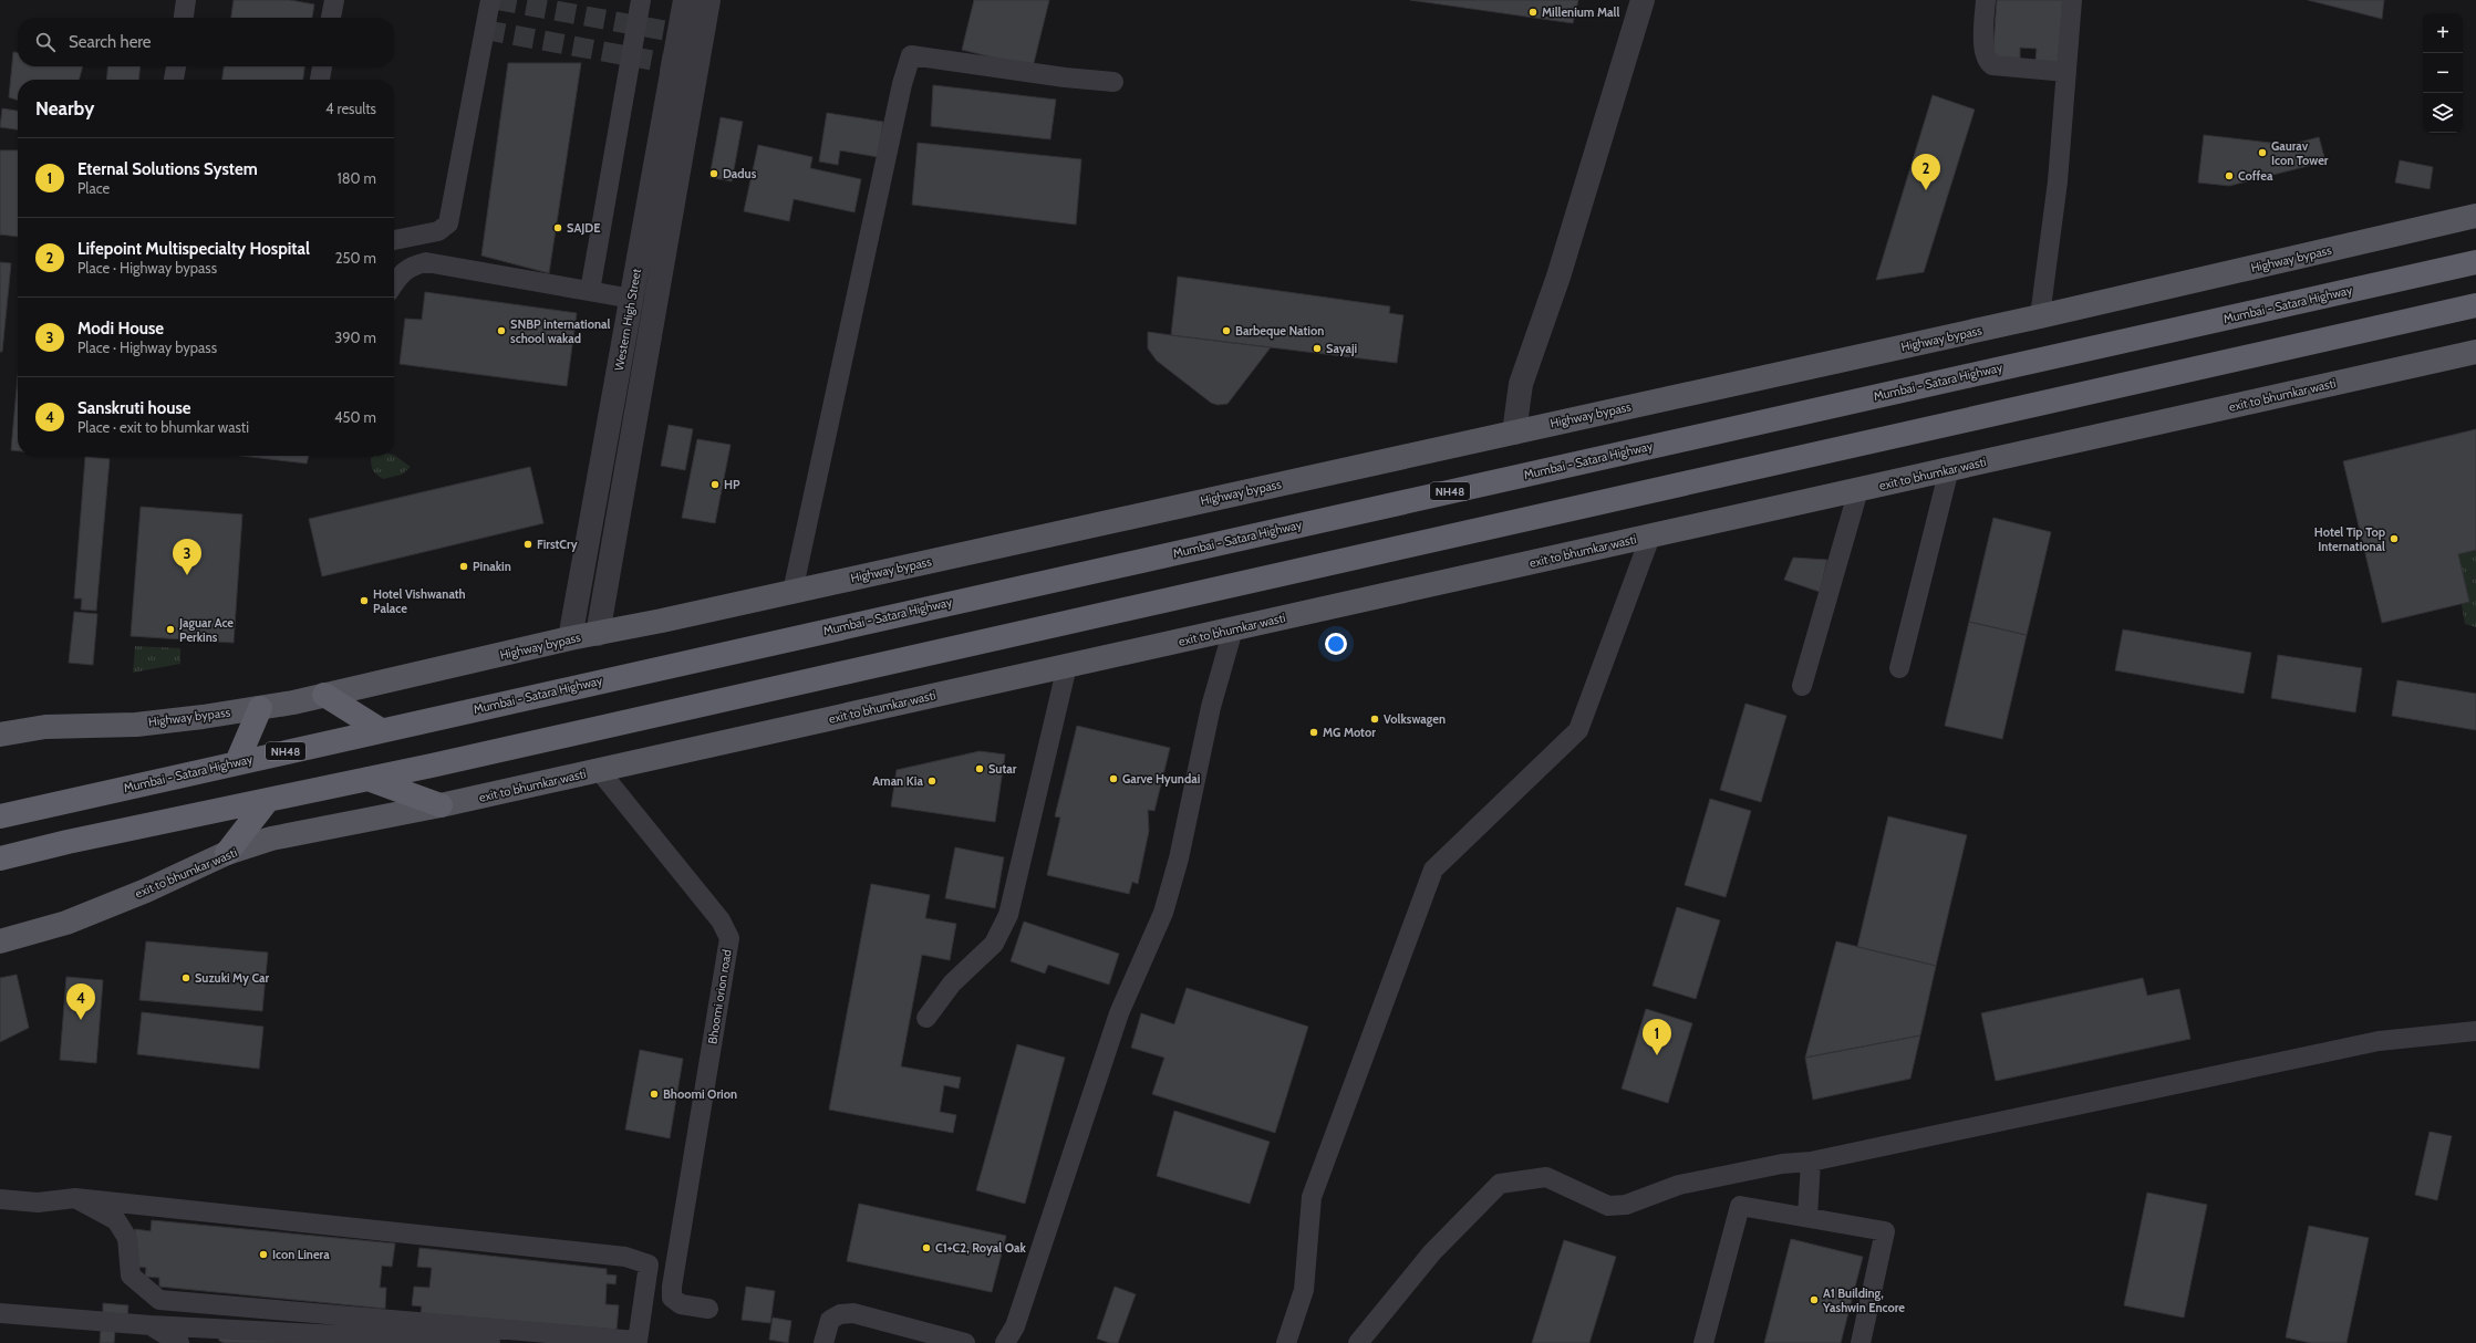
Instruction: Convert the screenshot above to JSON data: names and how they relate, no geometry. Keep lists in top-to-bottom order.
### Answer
{
  "streets": {
    "highway": ["Mumbai - Satara Highway", "NH48"],
    "main road": ["Highway bypass", "exit to bhumkar wasti"],
    "street": ["Western High Street", "Bhoomi orion road"]
  },
  "crossings": [
    ["Highway bypass", "Western High Street"],
    ["exit to bhumkar wasti", "Bhoomi orion road"]
  ],
  "places": [
    "Millenium Mall",
    "Gaurav Icon Tower",
    "Dadus",
    "Coffea",
    "SAJDE",
    "SNBP international school wakad",
    "Barbeque Nation",
    "Sayaji",
    "HP",
    "Hotel Tip Top International",
    "FirstCry",
    "Pinakin",
    "Hotel Vishwanath Palace",
    "Jaguar Ace Perkins",
    "Volkswagen",
    "MG Motor",
    "Sutar",
    "Garve Hyundai",
    "Aman Kia",
    "Suzuki My Car",
    "Bhoomi Orion",
    "C1+C2, Royal Oak",
    "Icon Linera",
    "A1 Building, Yashwin Encore"
  ],
  "page": {
    "map_buttons": ["+", "−"],
    "search": "Search here",
    "heading": ["Nearby", "4 results"],
    "list": [
      {
        "mark": "1",
        "name": "Eternal Solutions System",
        "note": "Place",
        "value": "180 m"
      },
      {
        "mark": "2",
        "name": "Lifepoint Multispecialty Hospital",
        "note": "Place · Highway bypass",
        "value": "250 m"
      },
      {
        "mark": "3",
        "name": "Modi House",
        "note": "Place · Highway bypass",
        "value": "390 m"
      },
      {
        "mark": "4",
        "name": "Sanskruti house",
        "note": "Place · exit to bhumkar wasti",
        "value": "450 m"
      }
    ],
    "pins": [
      "2",
      "3",
      "4",
      "1"
    ]
  }
}
